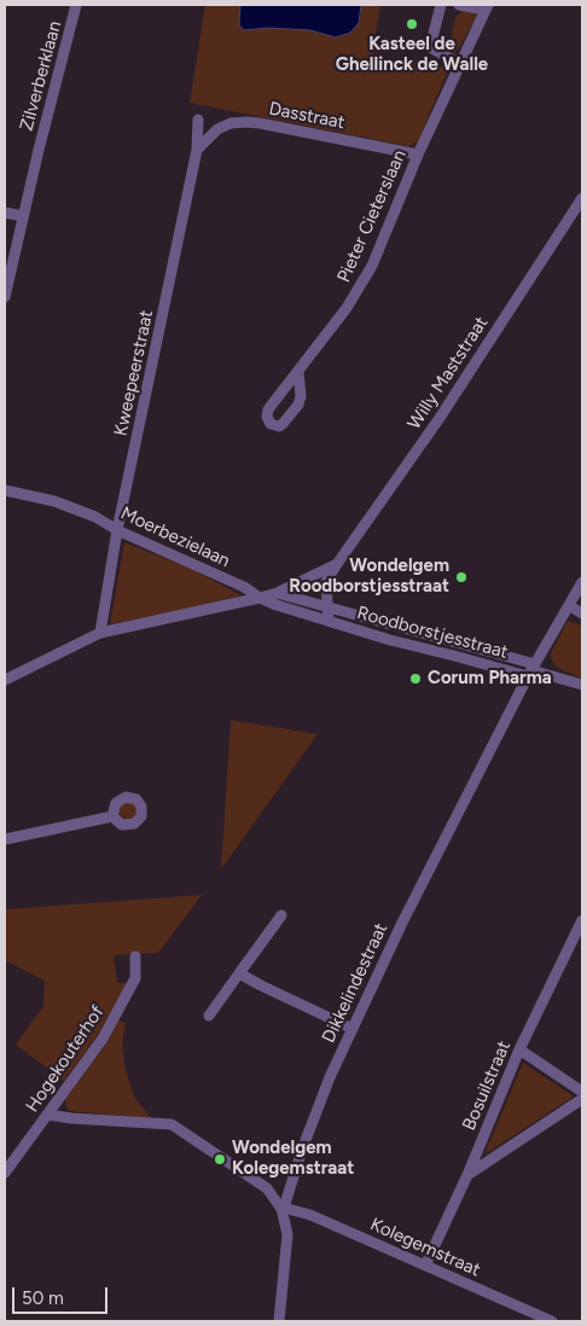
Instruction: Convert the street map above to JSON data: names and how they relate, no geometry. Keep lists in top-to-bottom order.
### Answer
{
  "streets": {
    "street": [
      "Zilverberklaan",
      "Dasstraat",
      "Pieter Cieterslaan",
      "Kweepeerstraat",
      "Willy Maststraat",
      "Moerbezielaan",
      "Roodborstjesstraat",
      "Dikkelindestraat",
      "Hogekouterhof",
      "Bosuilstraat",
      "Kolegemstraat"
    ]
  },
  "crossings": [
    ["Dasstraat", "Pieter Cieterslaan"],
    ["Dasstraat", "Kweepeerstraat"],
    ["Kweepeerstraat", "Willy Maststraat"],
    ["Kweepeerstraat", "Moerbezielaan"],
    ["Willy Maststraat", "Moerbezielaan"],
    ["Willy Maststraat", "Roodborstjesstraat"],
    ["Moerbezielaan", "Roodborstjesstraat"],
    ["Roodborstjesstraat", "Dikkelindestraat"],
    ["Dikkelindestraat", "Kolegemstraat"],
    ["Bosuilstraat", "Kolegemstraat"]
  ],
  "places": [
    "Kasteel de Ghellinck de Walle",
    "Wondelgem Roodborstjesstraat",
    "Corum Pharma",
    "Wondelgem Kolegemstraat"
  ],
  "scale_bar": "50 m"
}
